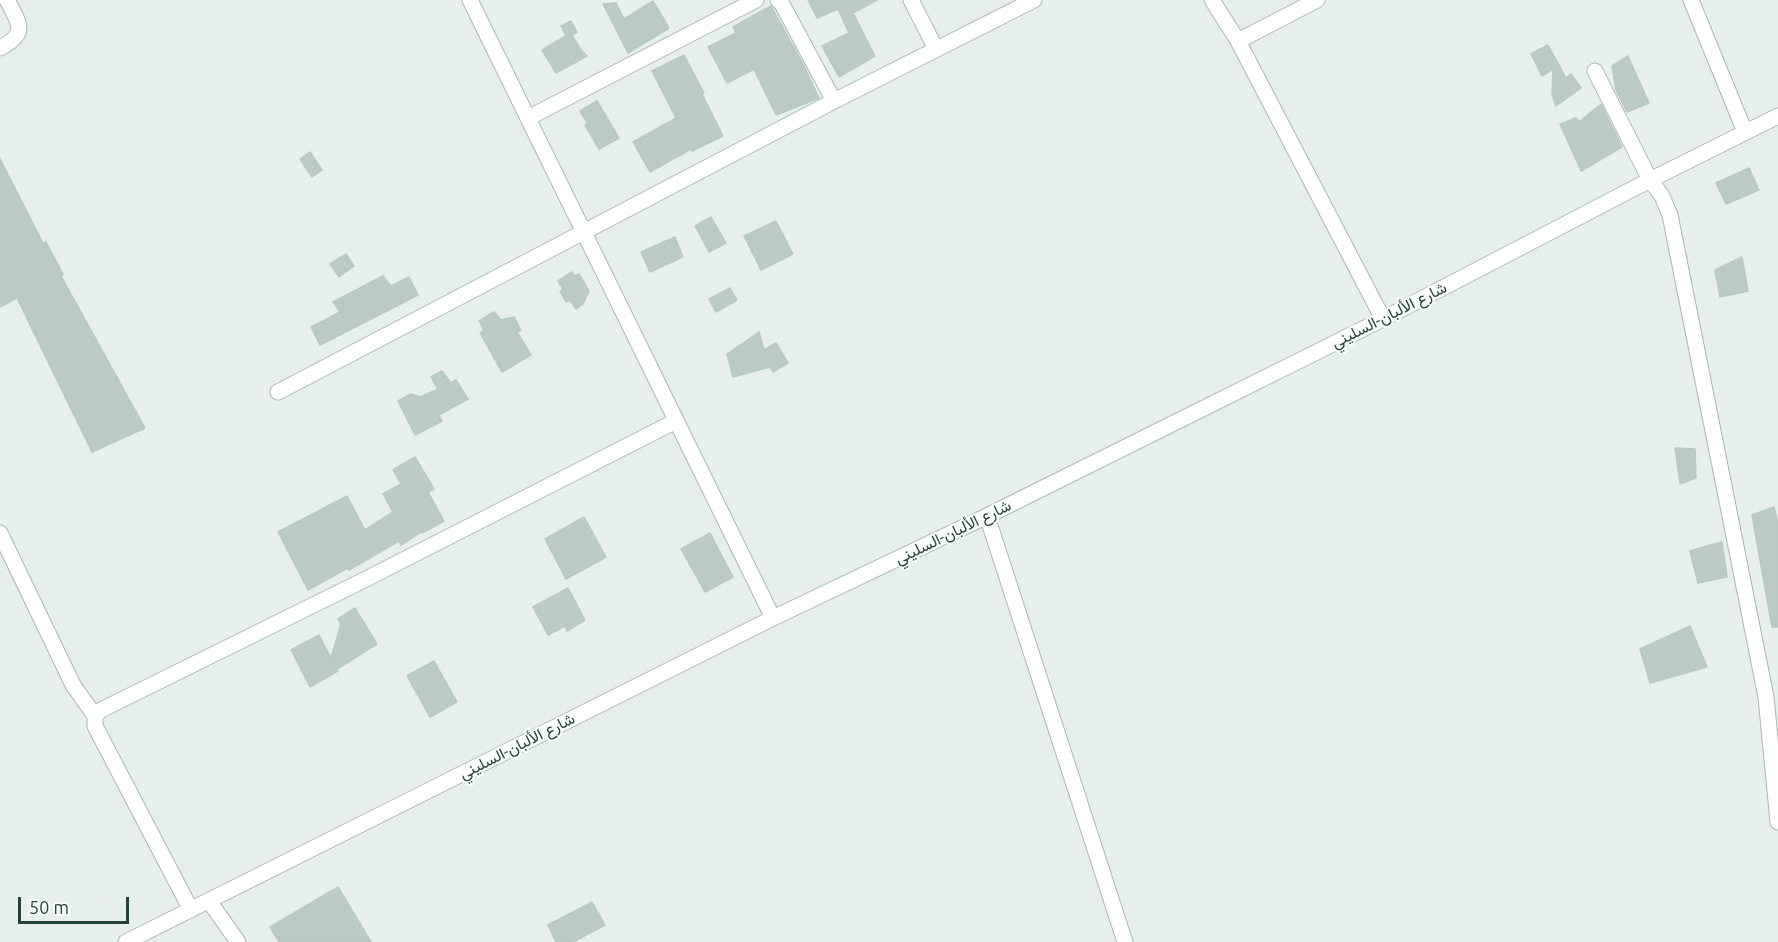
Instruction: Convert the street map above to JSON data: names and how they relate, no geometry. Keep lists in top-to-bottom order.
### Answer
{
  "streets": {
    "street": ["شارع الألبان-السليني"]
  },
  "scale_bar": "50 m"
}
